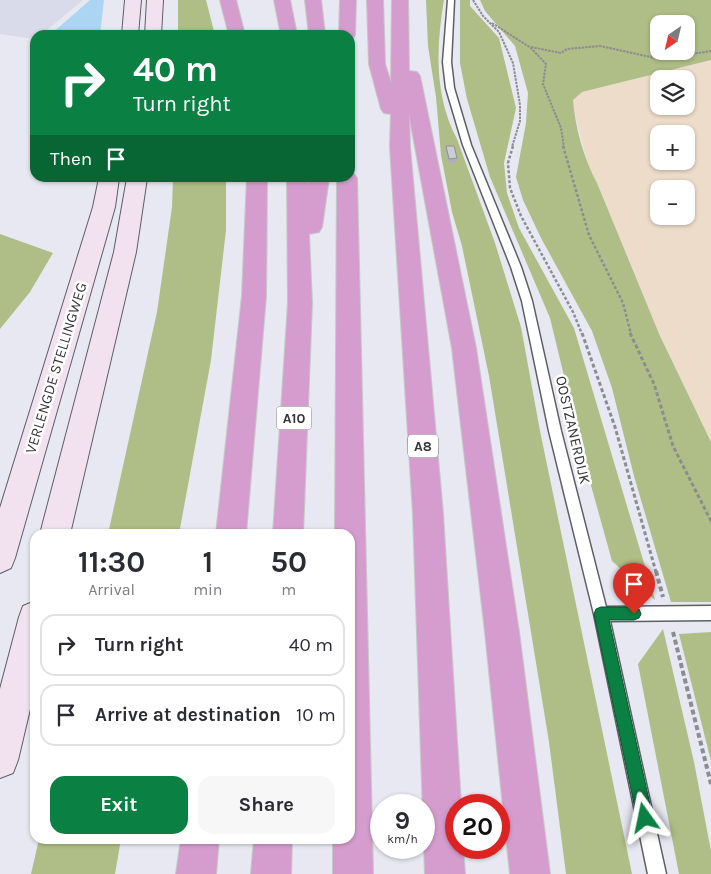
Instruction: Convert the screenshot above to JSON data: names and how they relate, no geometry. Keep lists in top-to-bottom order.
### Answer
{
  "streets": {
    "highway": ["A10", "A8"],
    "main road": ["VERLENGDE STELLINGWEG"],
    "lane": ["OOSTZANERDIJK"]
  },
  "north": "bottom left",
  "page": {
    "map_buttons": ["+", "−"],
    "turn": ["40 m", "Turn right"],
    "then": "Then",
    "eta": [
      "11:30",
      "Arrival",
      "1",
      "min",
      "50",
      "m"
    ],
    "list": [
      {
        "name": "Turn right",
        "value": "40 m"
      },
      {
        "name": "Arrive at destination",
        "value": "10 m"
      }
    ],
    "buttons": ["Exit", "Share"],
    "speed": "9 km/h",
    "limit": "20"
  }
}
